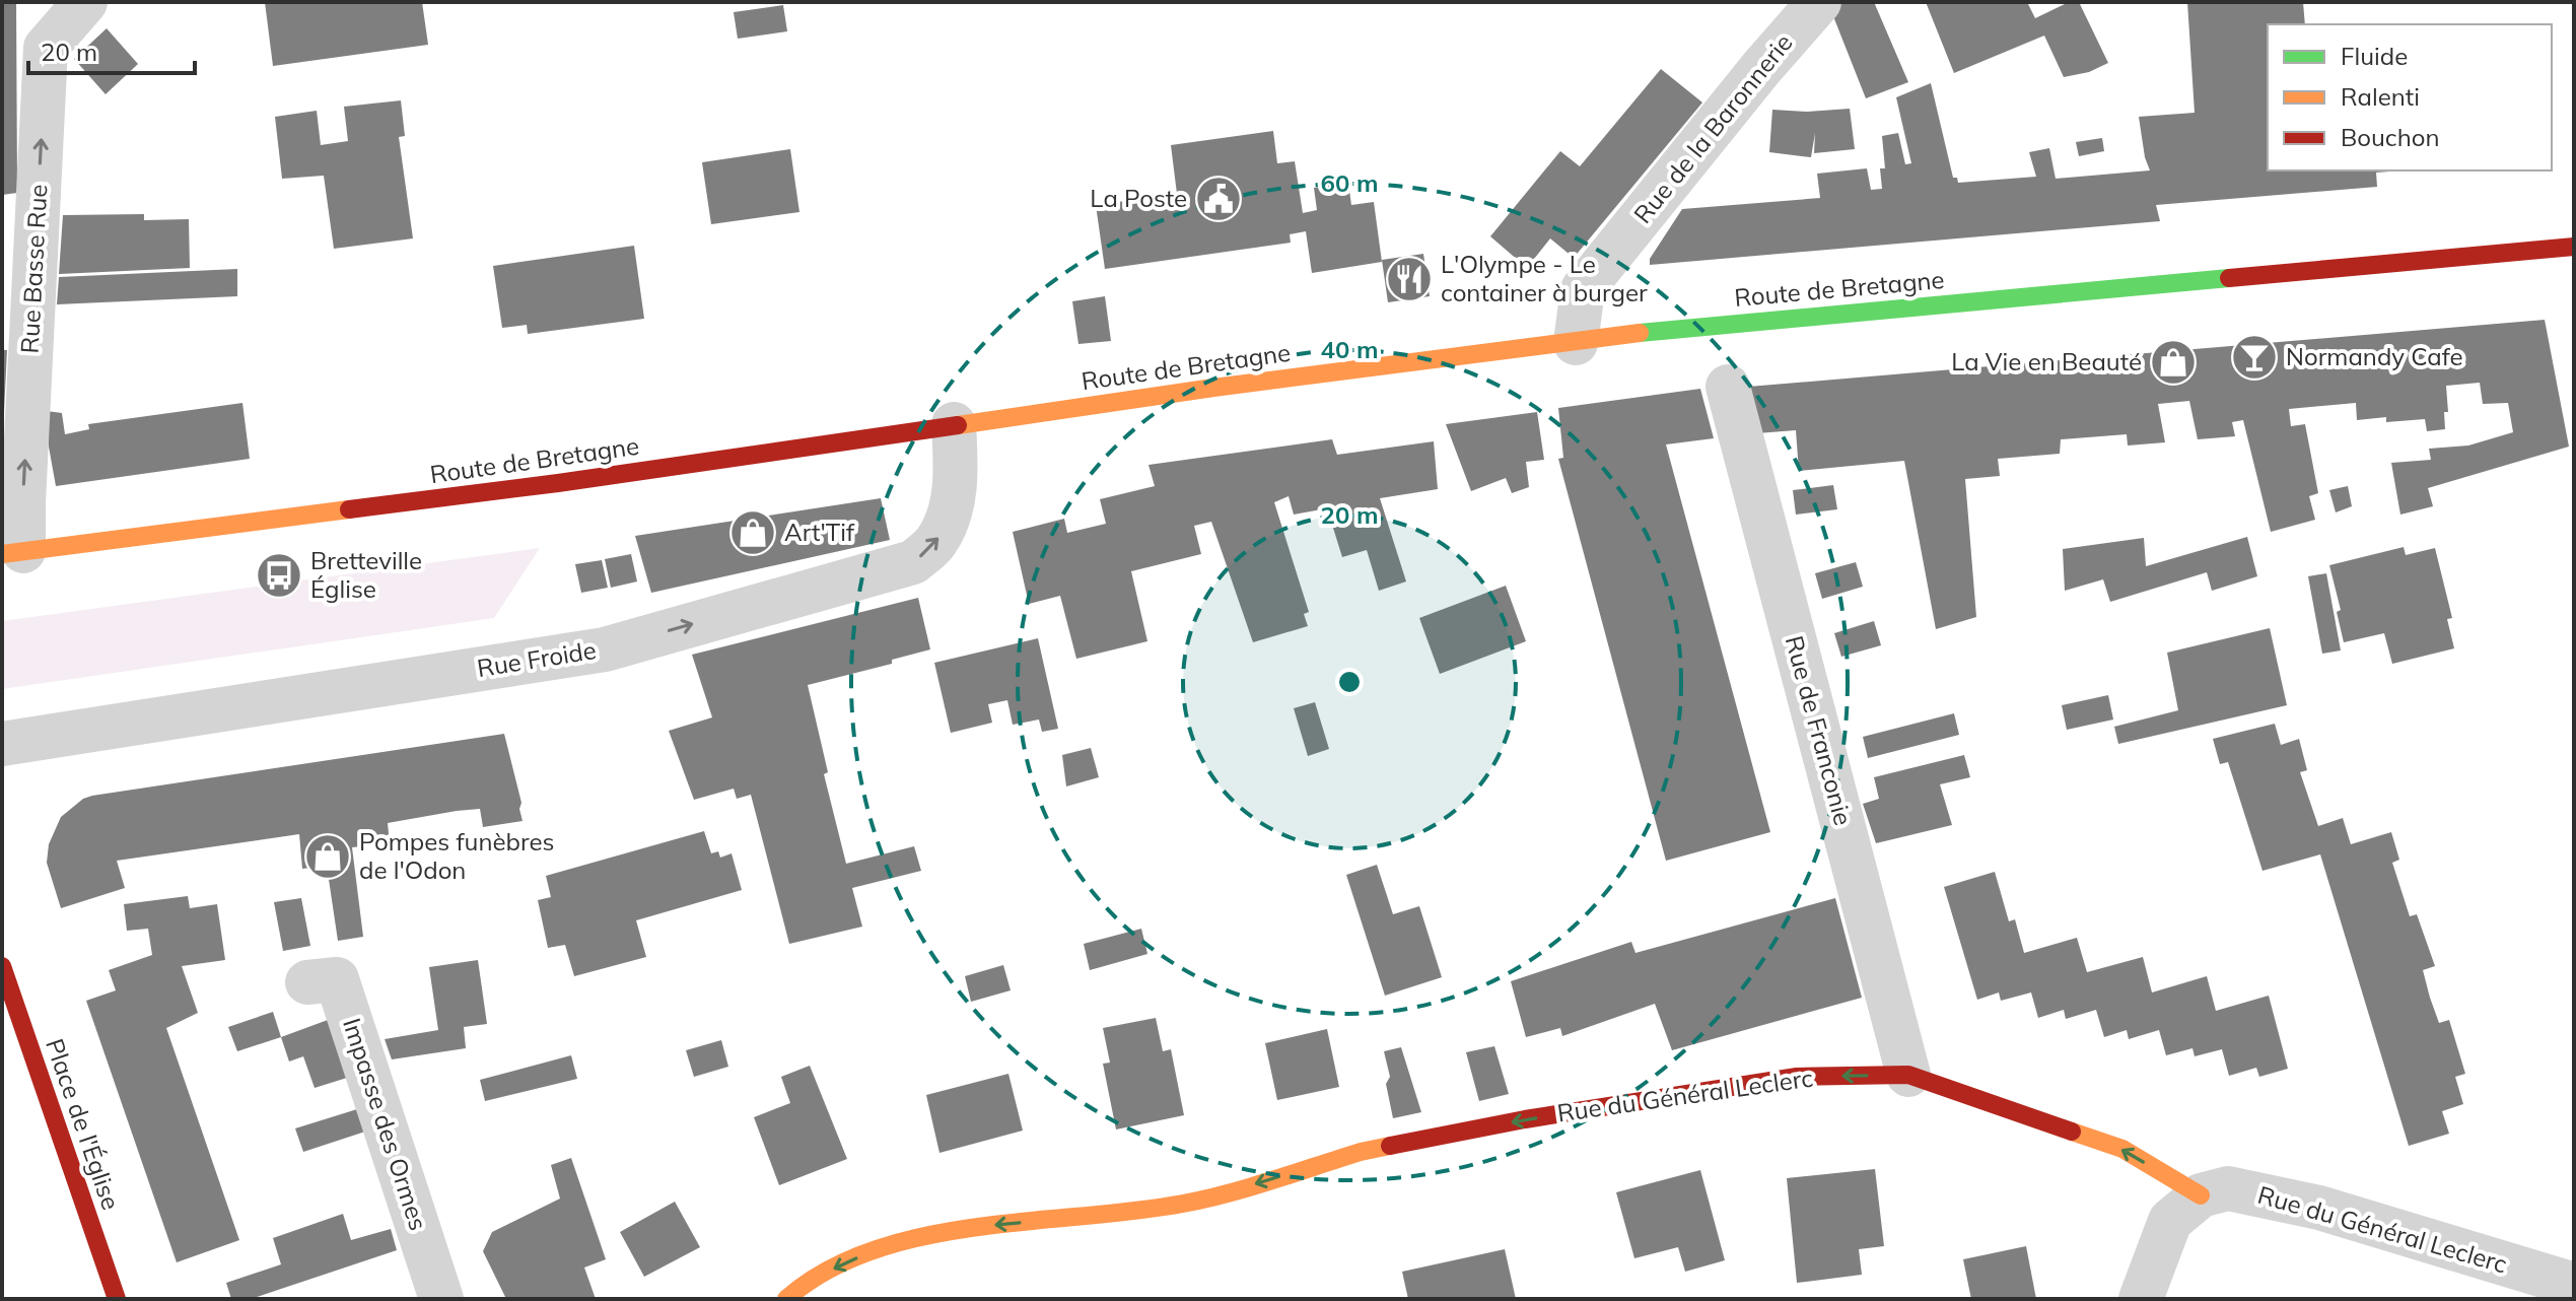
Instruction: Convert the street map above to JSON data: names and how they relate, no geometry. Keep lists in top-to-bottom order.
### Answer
{
  "streets": {
    "main road": ["Route de Bretagne", "Rue du Général Leclerc", "Place de l'Église"],
    "street": [
      "Rue de la Baronnerie",
      "Rue Basse Rue",
      "Rue Froide",
      "Rue de Franconie",
      "Impasse des Ormes"
    ]
  },
  "crossings": [
    ["Rue de la Baronnerie", "Route de Bretagne"],
    ["Rue Basse Rue", "Route de Bretagne"],
    ["Route de Bretagne", "Rue Froide"],
    ["Rue de Franconie", "Rue du Général Leclerc"]
  ],
  "one_way": ["Rue Basse Rue", "Rue Froide", "Rue du Général Leclerc"],
  "places": {
    "public building": ["La Poste"],
    "restaurant": ["L'Olympe - Le container à burger"],
    "bar": ["Normandy Cafe"],
    "shop": ["La Vie en Beauté", "Art'Tif", "Pompes funèbres de l'Odon"],
    "bus stop": ["Bretteville Église"]
  },
  "legend": ["Fluide", "Ralenti", "Bouchon"],
  "scale_bar": "20 m",
  "rings": ["60 m", "40 m", "20 m"]
}
